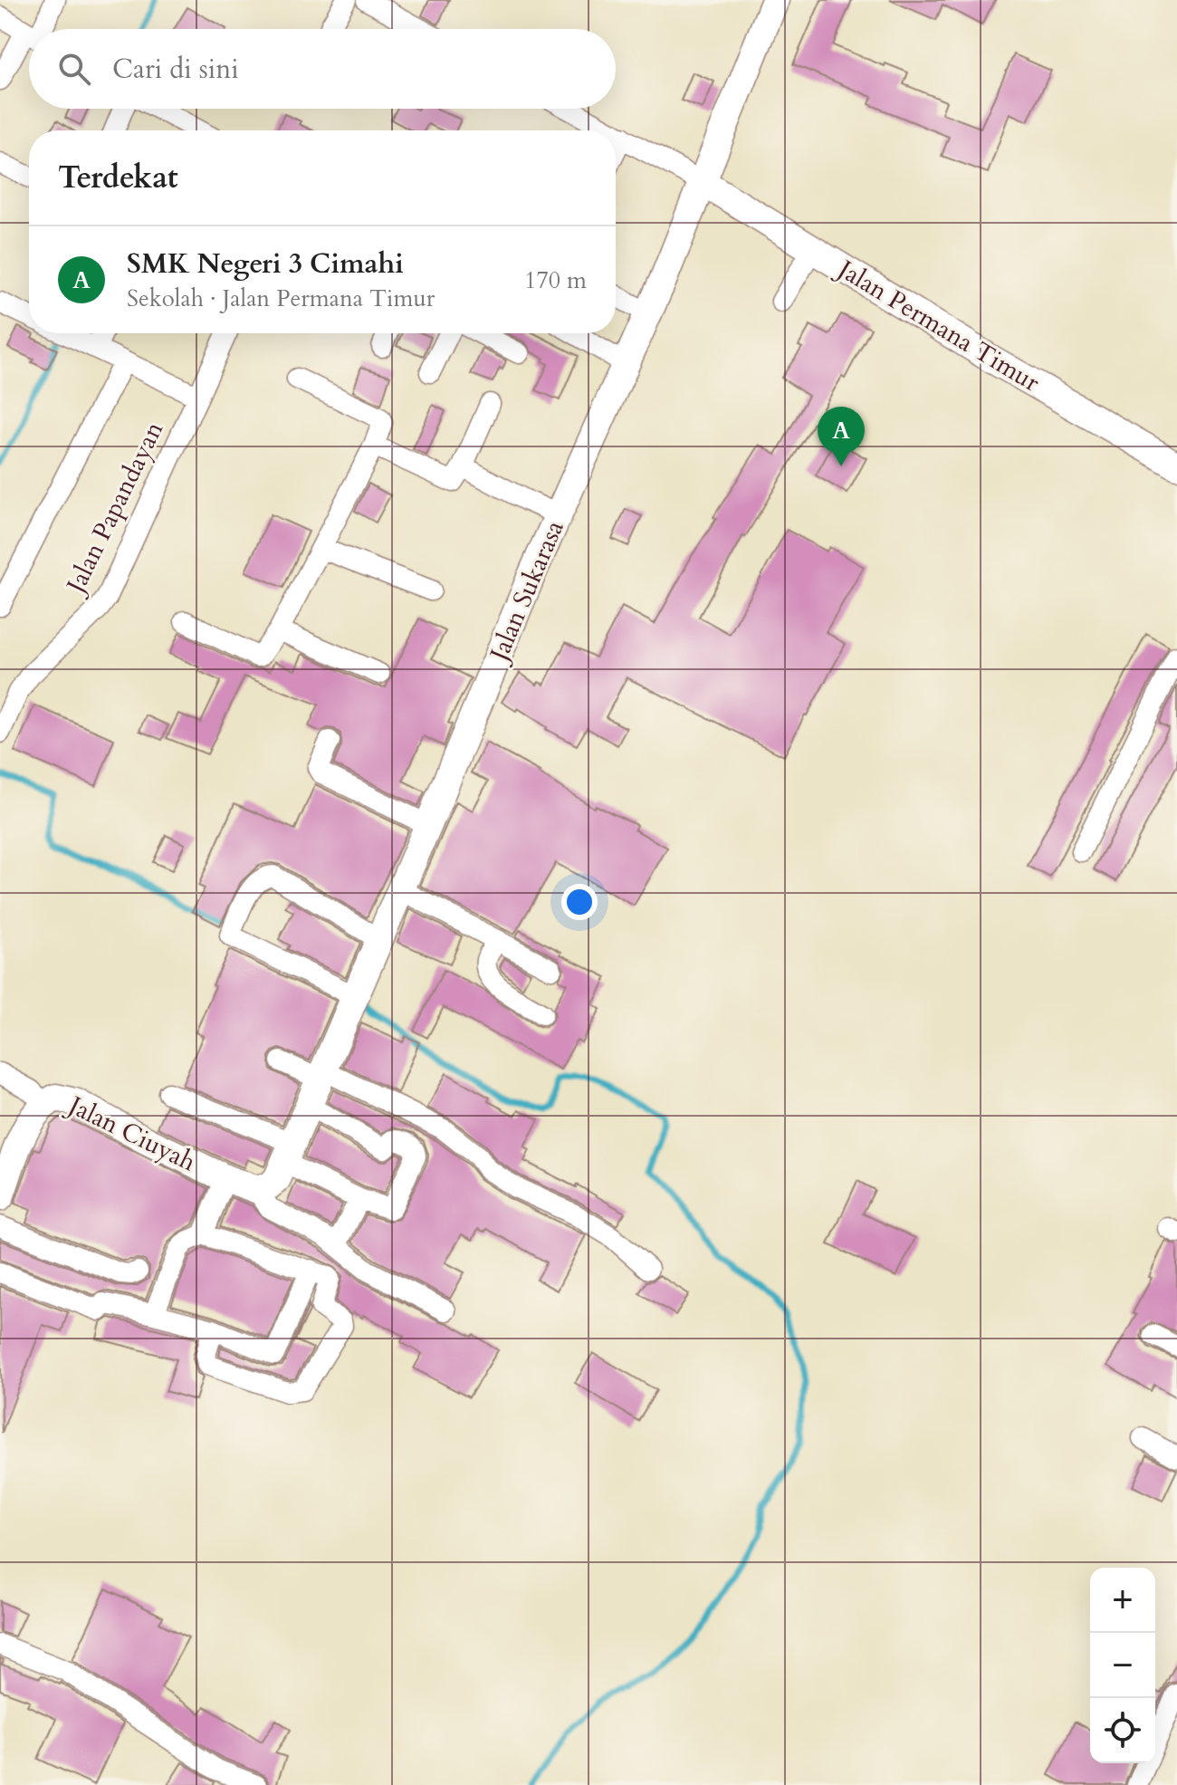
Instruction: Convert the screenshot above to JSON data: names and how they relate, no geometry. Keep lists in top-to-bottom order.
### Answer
{
  "streets": {
    "street": [
      "Jalan Permana Timur",
      "Jalan Papandayan",
      "Jalan Sukarasa",
      "Jalan Ciuyah"
    ]
  },
  "crossings": [
    ["Jalan Permana Timur", "Jalan Sukarasa"],
    ["Jalan Sukarasa", "Jalan Ciuyah"]
  ],
  "page": {
    "search": "Cari di sini",
    "heading": "Terdekat",
    "list": [
      {
        "mark": "A",
        "name": "SMK Negeri 3 Cimahi",
        "note": "Sekolah · Jalan Permana Timur",
        "value": "170 m"
      }
    ],
    "pins": "A",
    "map_buttons": ["+", "−"]
  }
}
